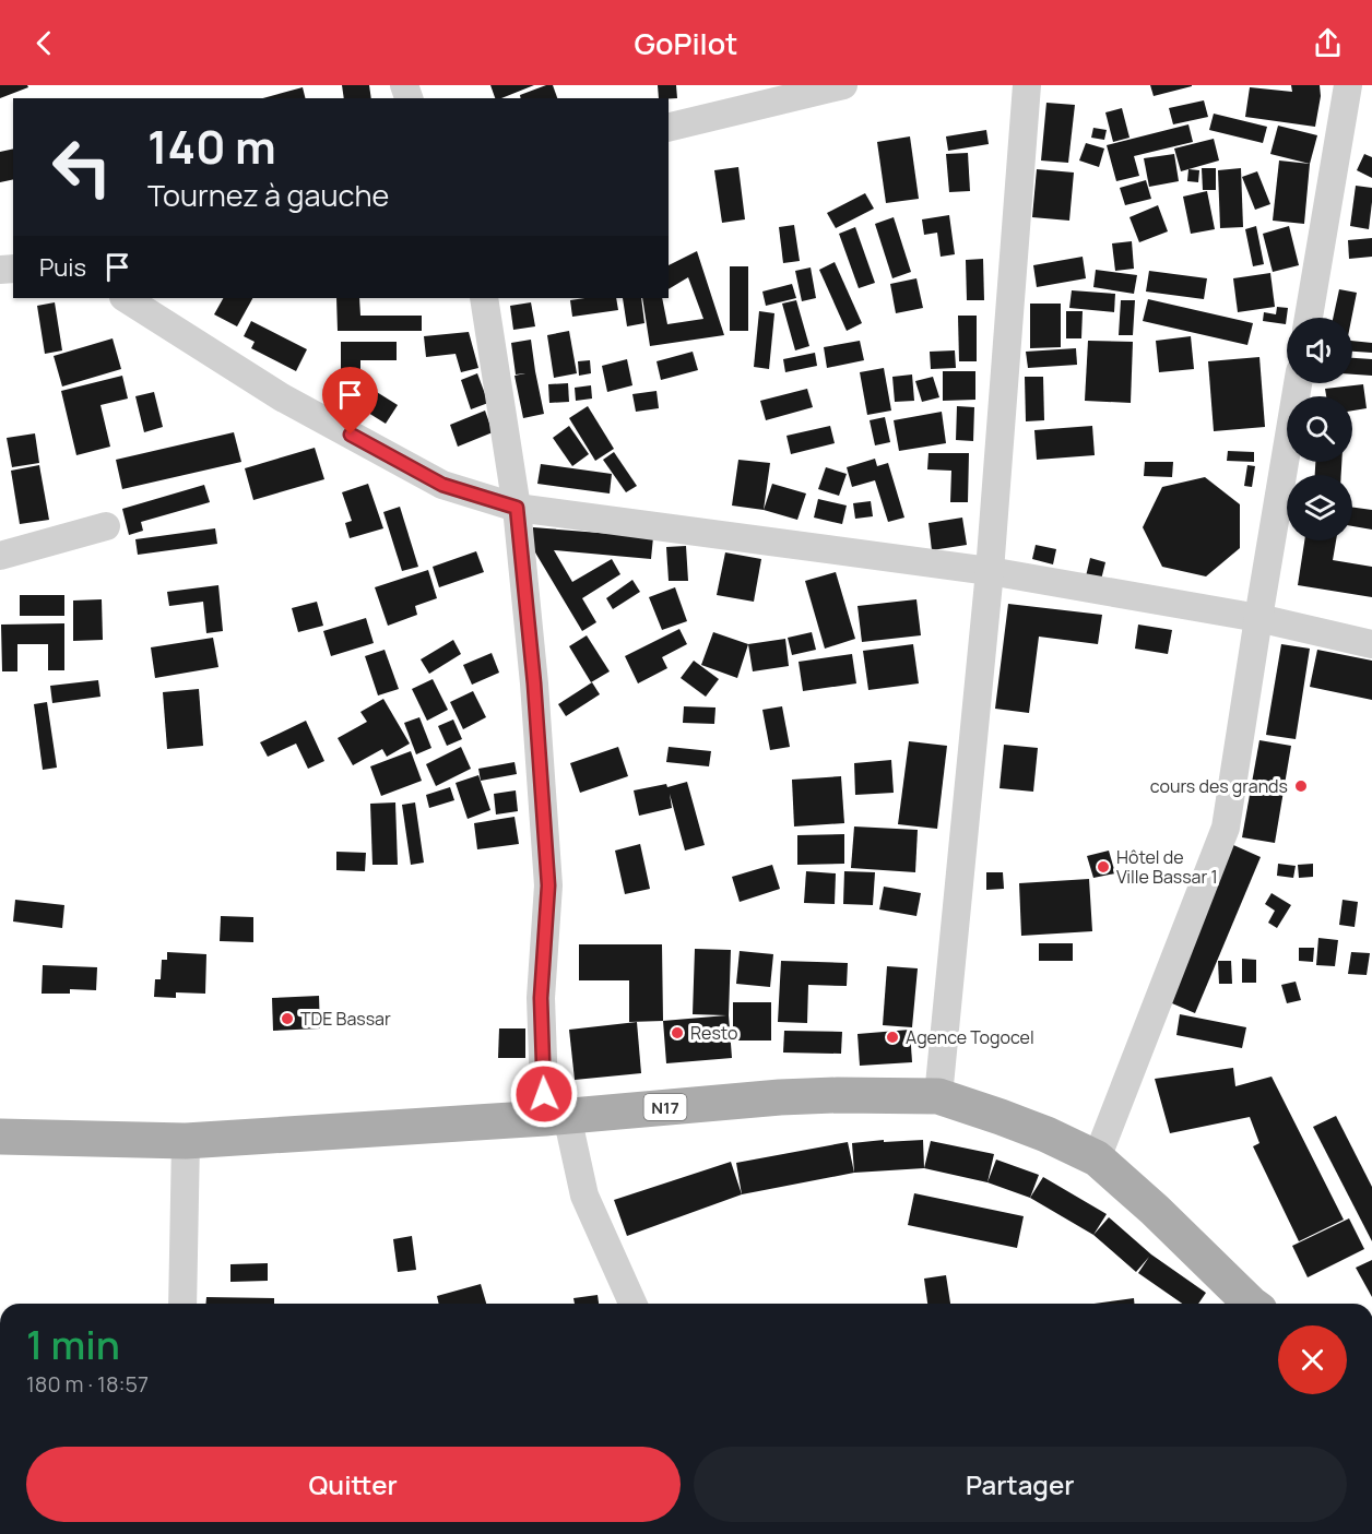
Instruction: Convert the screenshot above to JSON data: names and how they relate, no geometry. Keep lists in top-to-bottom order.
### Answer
{
  "streets": {
    "main road": ["N17"]
  },
  "places": [
    "cours des grands",
    "Hôtel de Ville Bassar 1",
    "TDE Bassar",
    "Resto",
    "Agence Togocel"
  ],
  "page": {
    "header": "GoPilot",
    "turn": ["140 m", "Tournez à gauche"],
    "then": "Puis",
    "heading": ["1 min", "180 m · 18:57"],
    "buttons": ["Quitter", "Partager"]
  }
}
